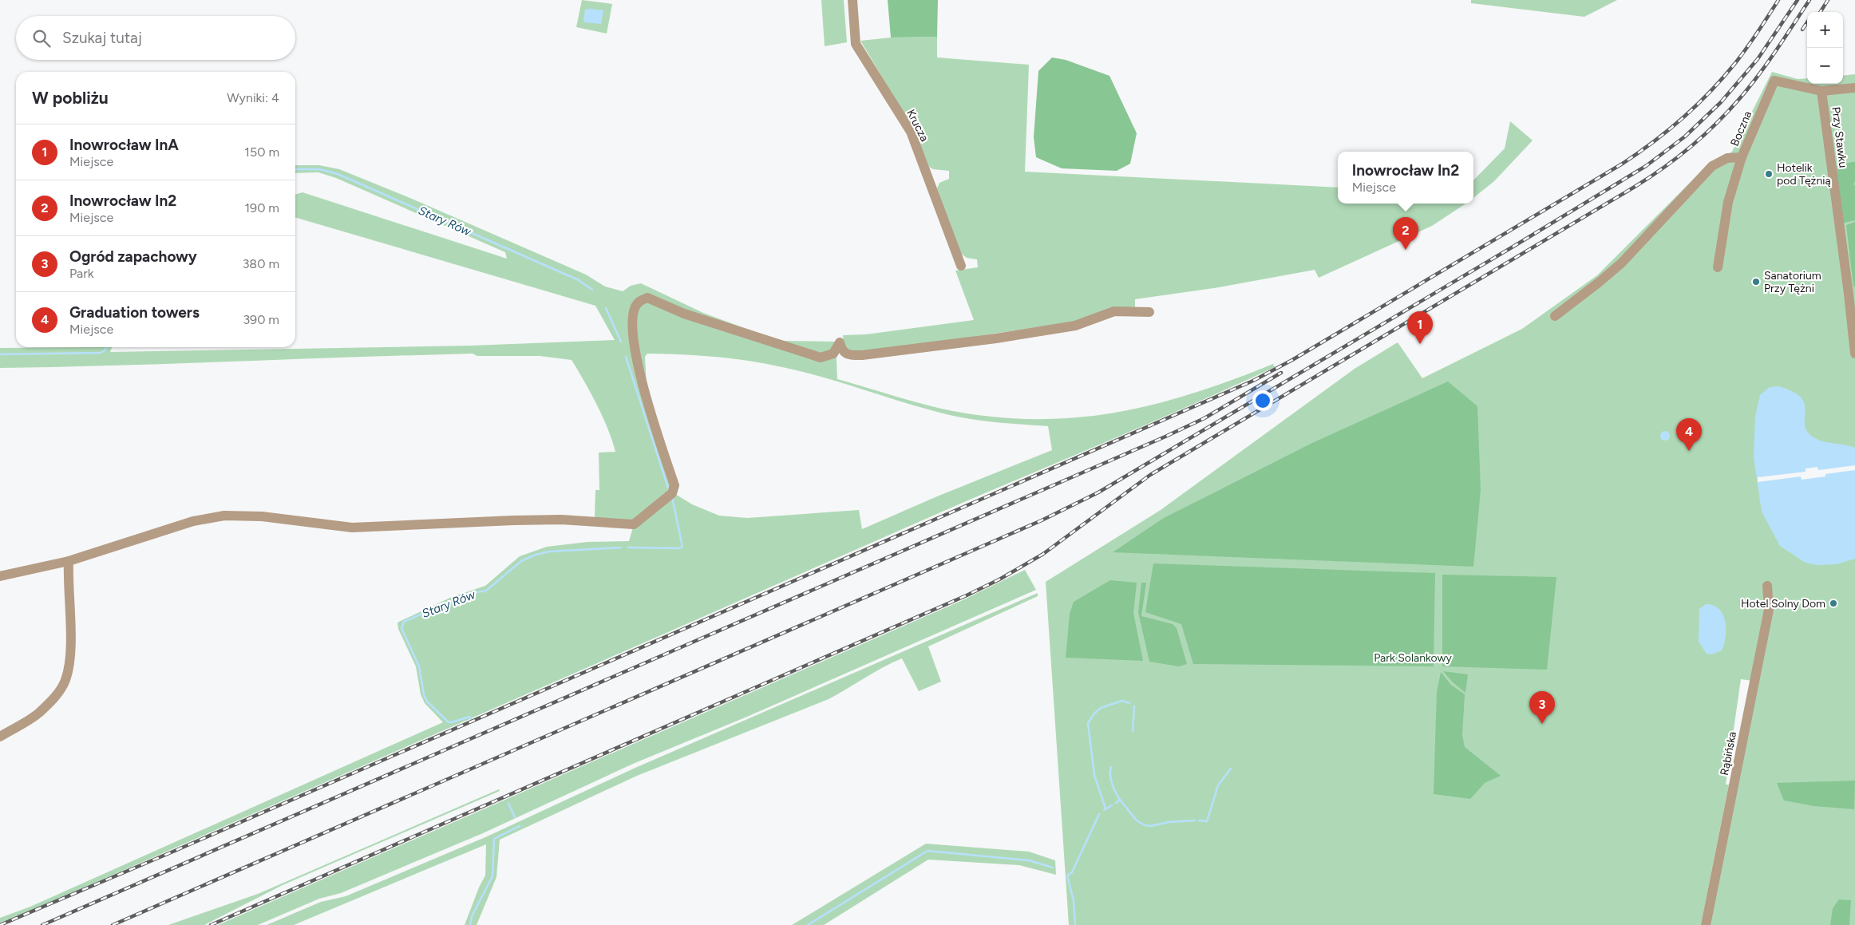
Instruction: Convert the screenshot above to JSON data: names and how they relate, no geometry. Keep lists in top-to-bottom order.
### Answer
{
  "streets": {
    "street": [
      "Krucza",
      "Boczna",
      "Przy Stawku",
      "Rąbińska"
    ]
  },
  "crossings": [
    ["Boczna", "Przy Stawku"]
  ],
  "water": ["Stary Rów"],
  "parks": ["Park Solankowy"],
  "places": ["Hotelik pod Tężnią", "Sanatorium Przy Tężni", "Hotel Solny Dom"],
  "page": {
    "map_buttons": ["+", "−"],
    "search": "Szukaj tutaj",
    "heading": ["W pobliżu", "Wyniki: 4"],
    "list": [
      {
        "mark": "1",
        "name": "Inowrocław InA",
        "note": "Miejsce",
        "value": "150 m"
      },
      {
        "mark": "2",
        "name": "Inowrocław In2",
        "note": "Miejsce",
        "value": "190 m"
      },
      {
        "mark": "3",
        "name": "Ogród zapachowy",
        "note": "Park",
        "value": "380 m"
      },
      {
        "mark": "4",
        "name": "Graduation towers",
        "note": "Miejsce",
        "value": "390 m"
      }
    ],
    "popup": ["Inowrocław In2", "Miejsce"],
    "pins": [
      "2",
      "1",
      "4",
      "3"
    ]
  }
}
